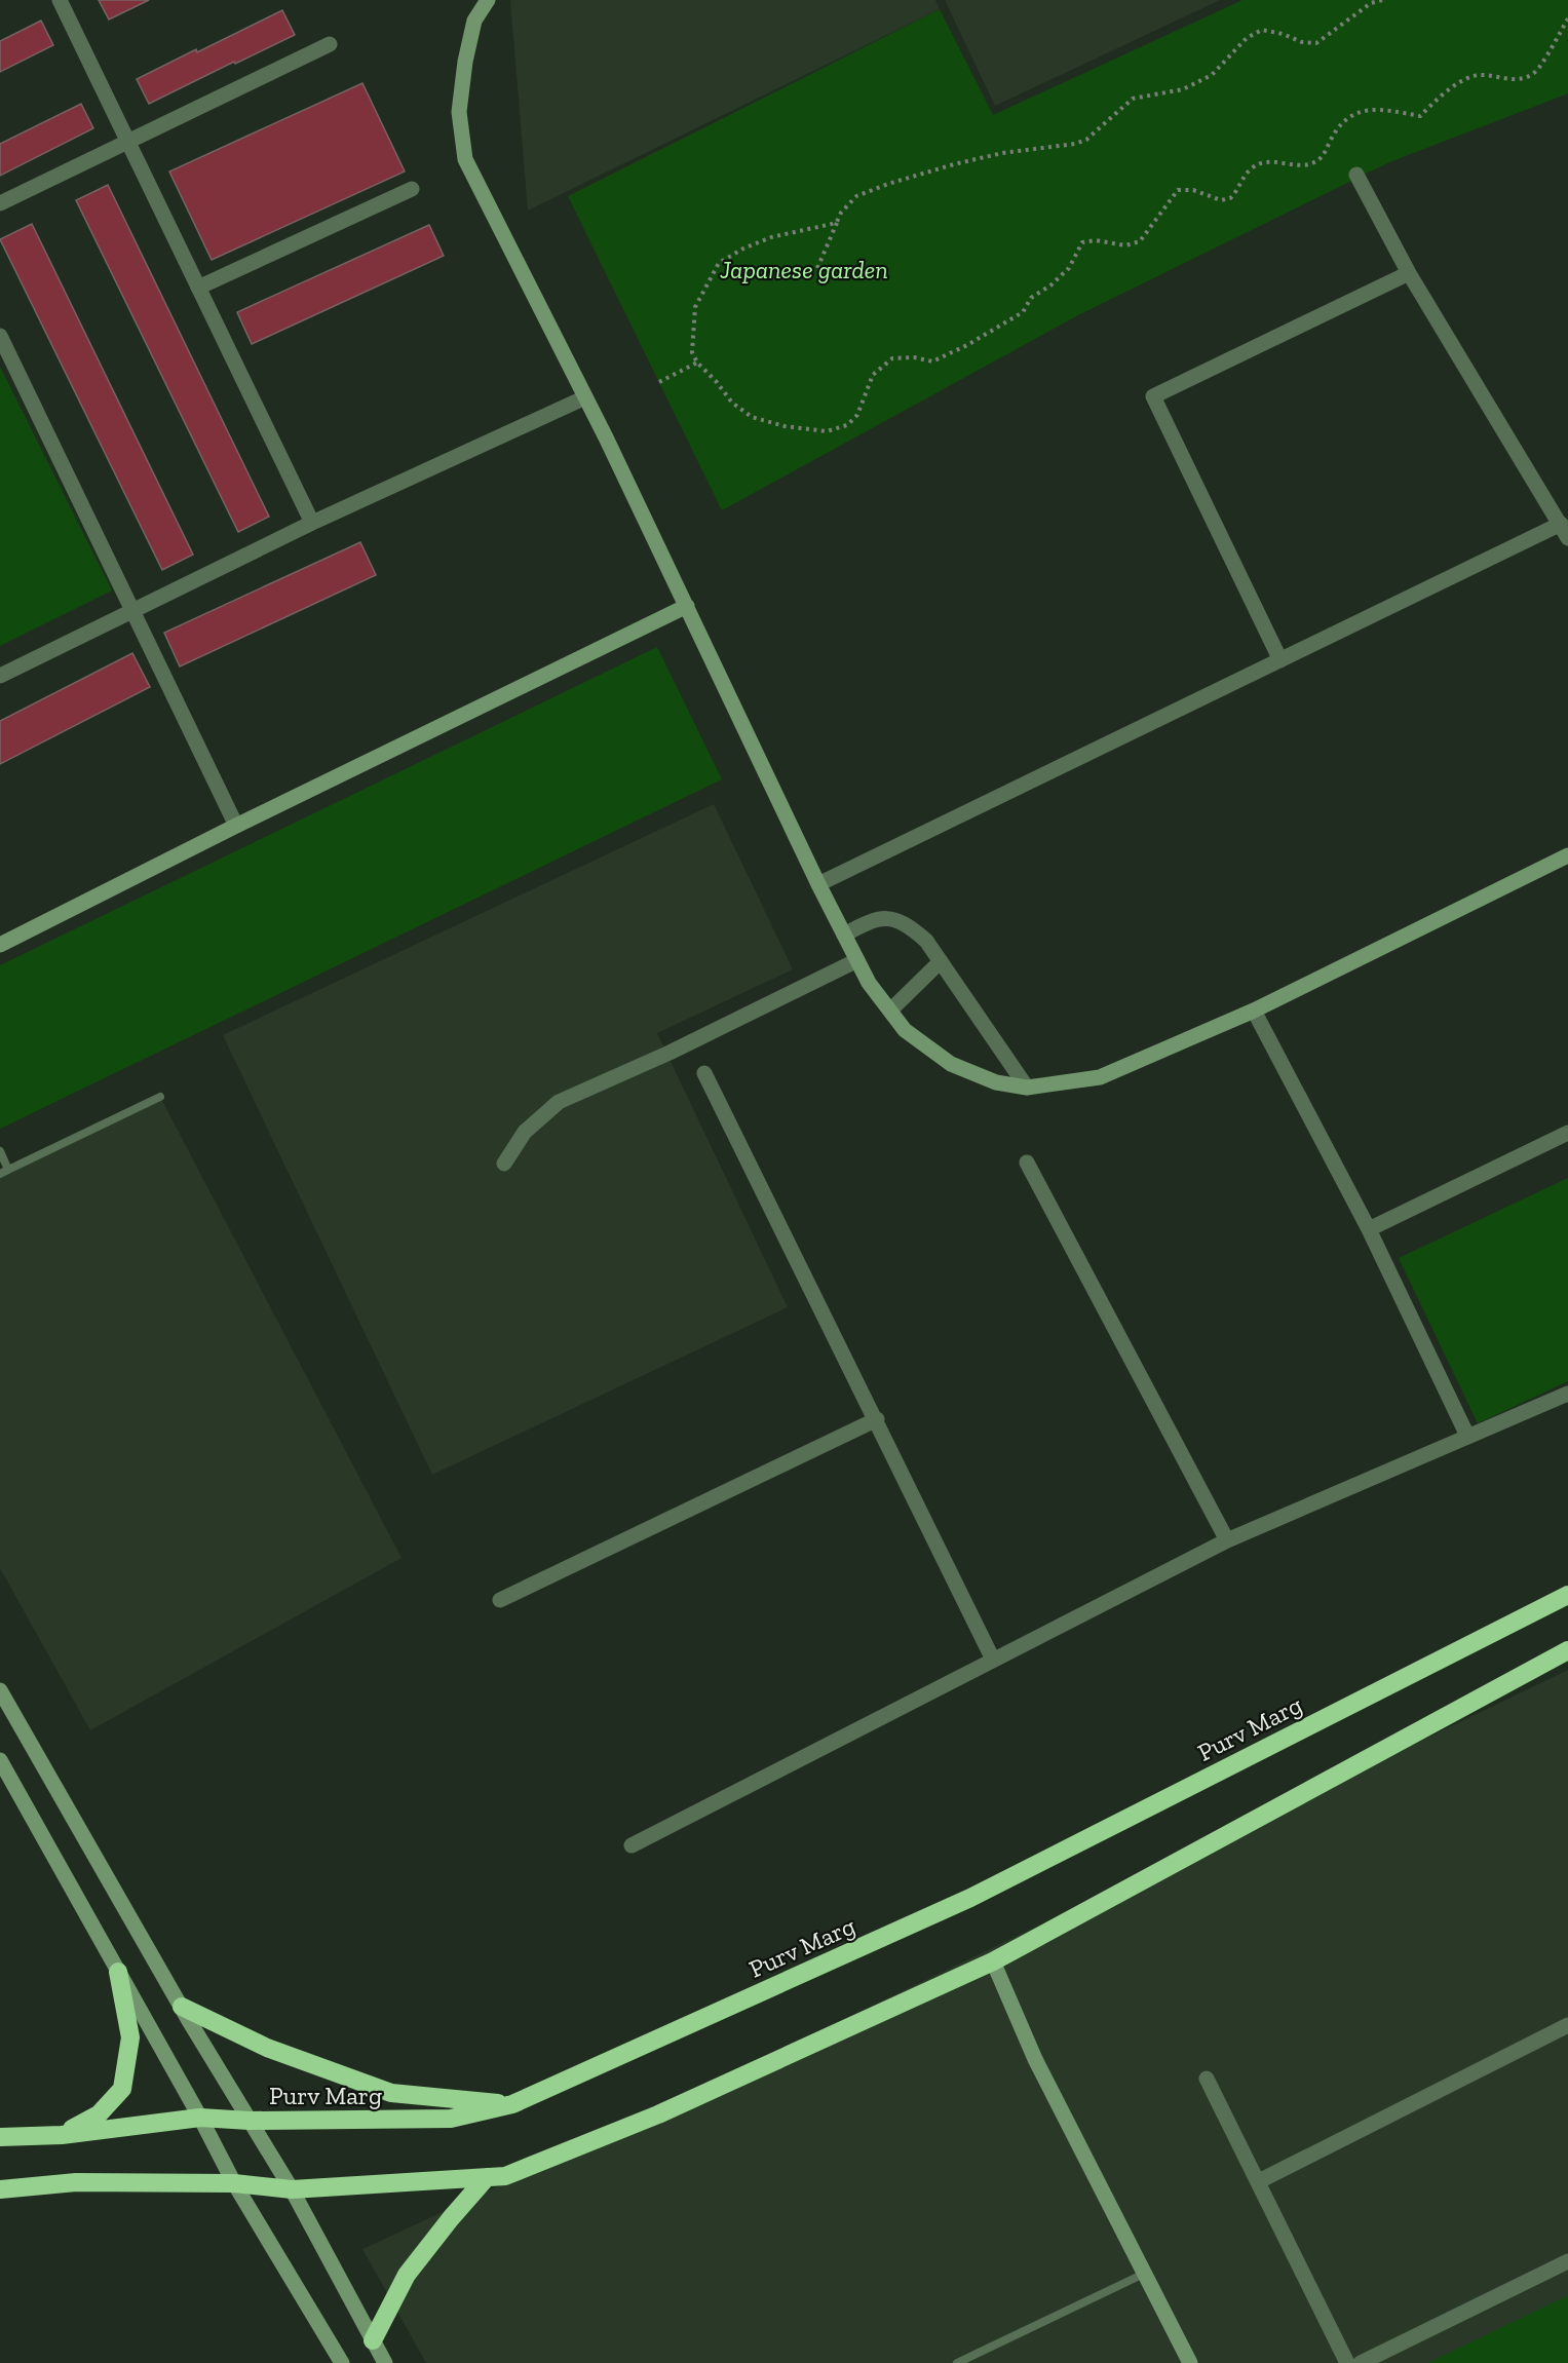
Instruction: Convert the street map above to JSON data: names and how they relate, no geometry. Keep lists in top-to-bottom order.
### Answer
{
  "streets": {
    "highway": ["Purv Marg"]
  },
  "parks": ["Japanese garden"]
}
